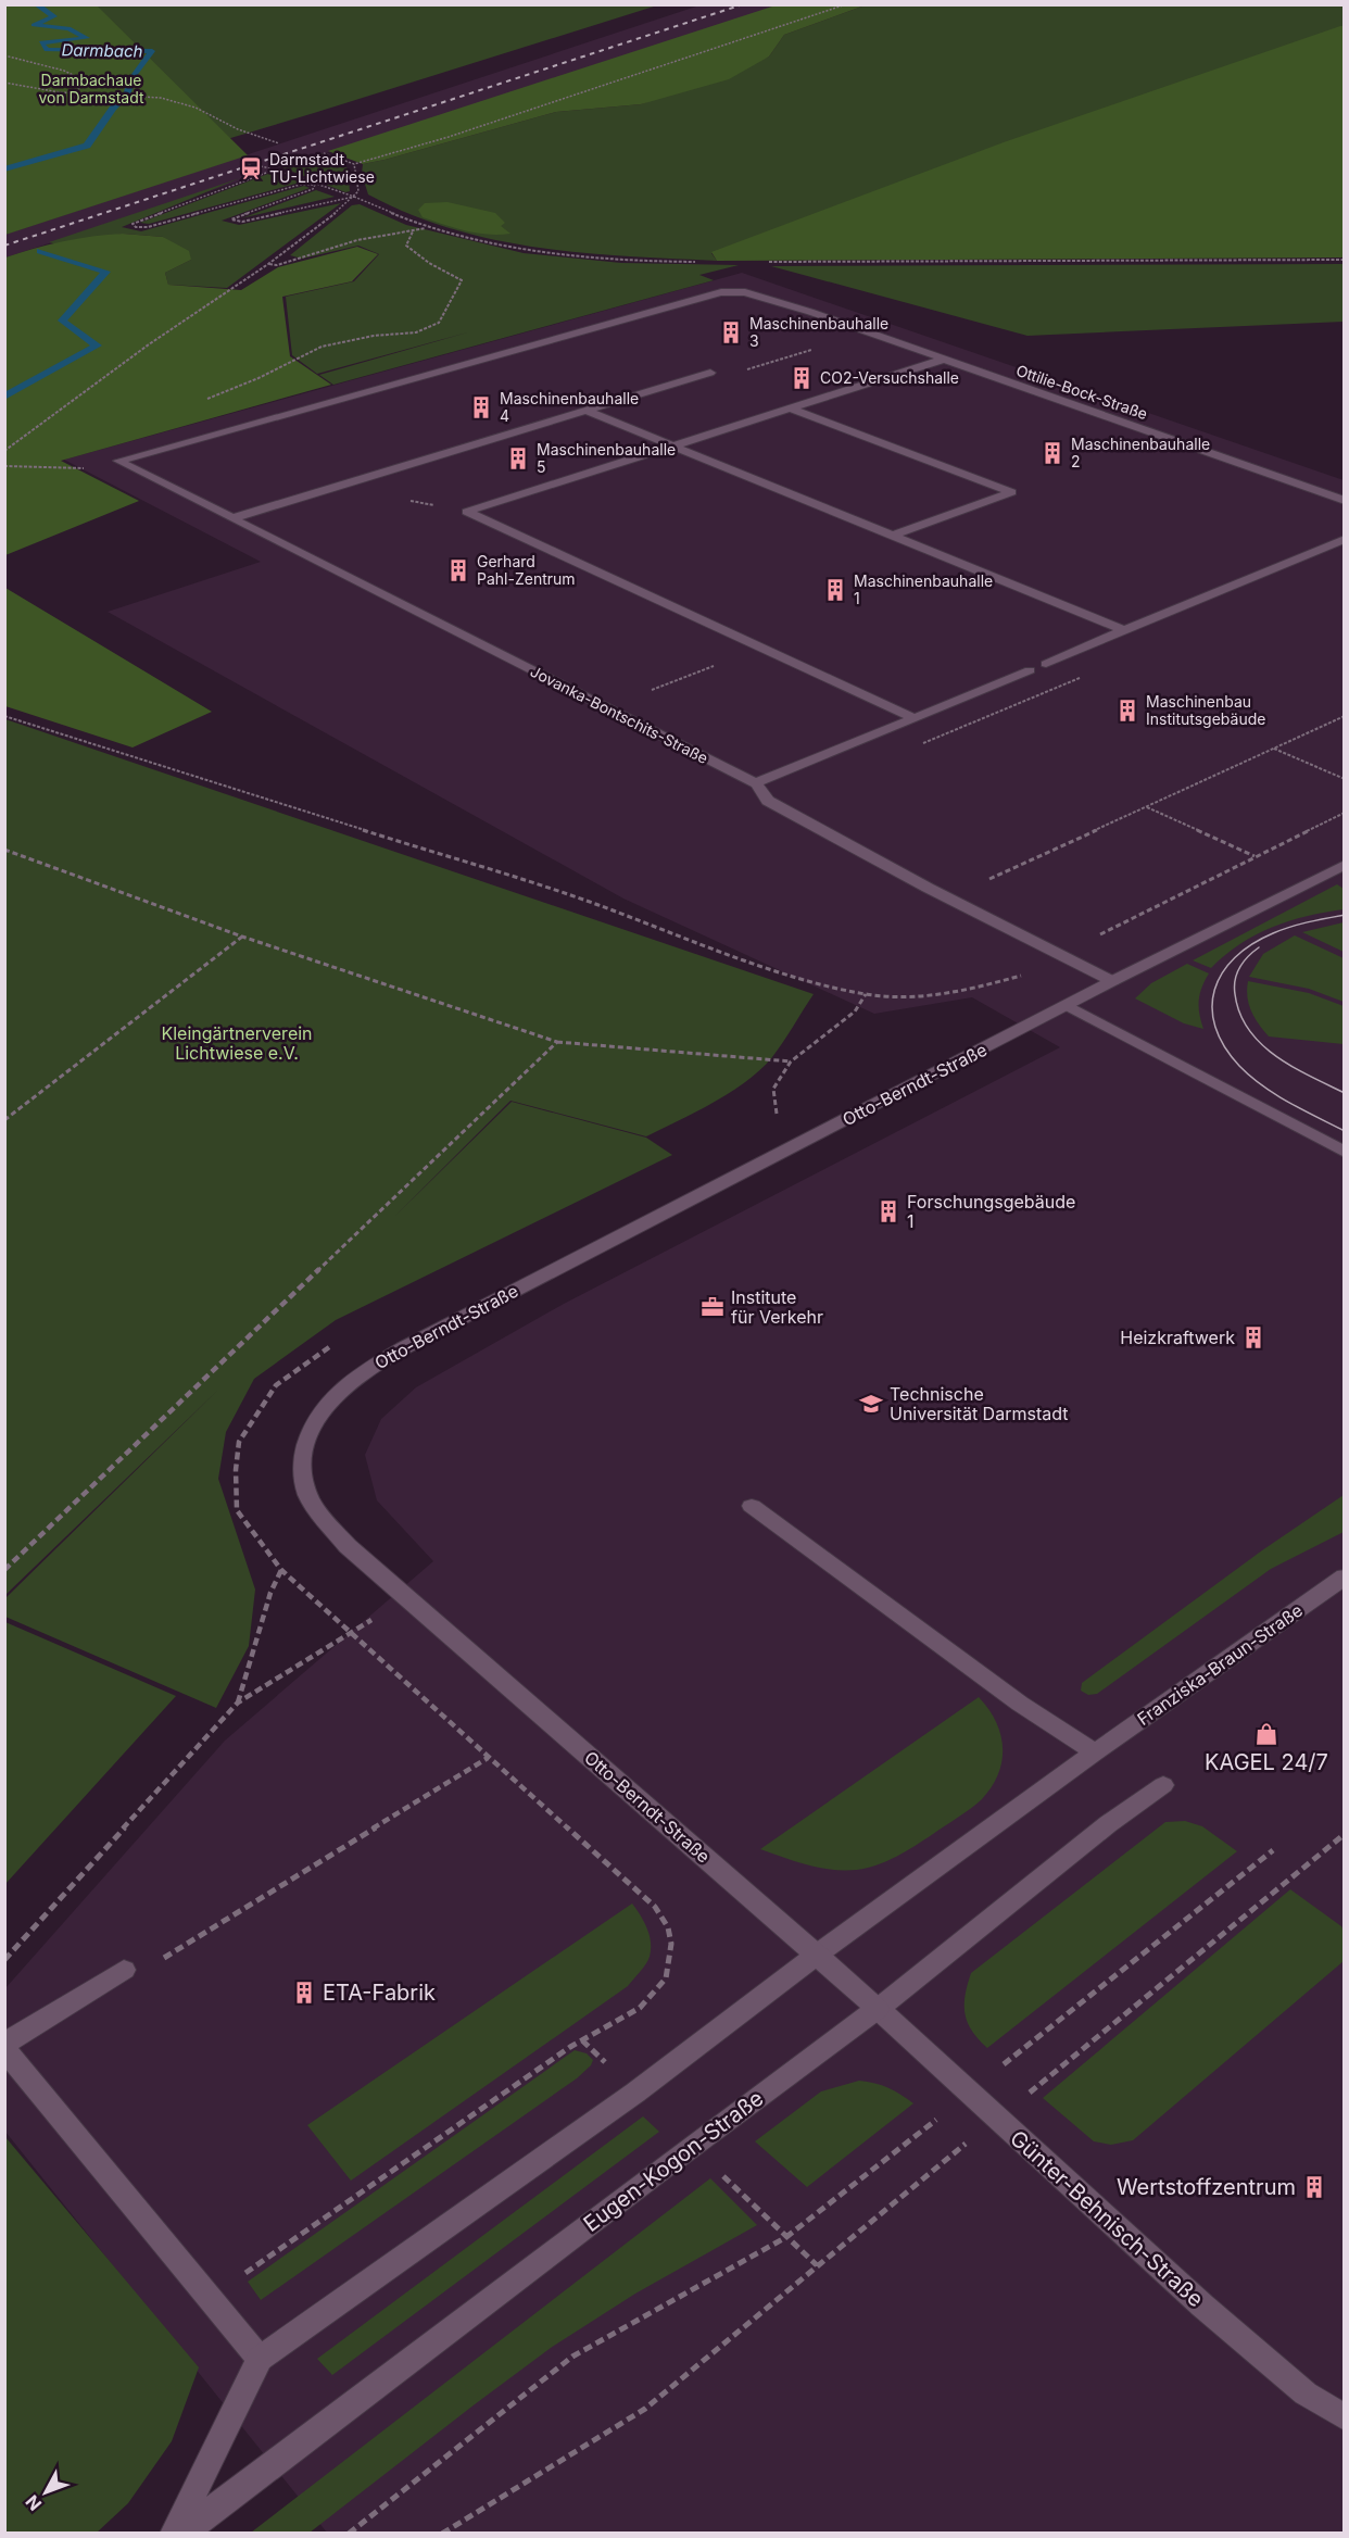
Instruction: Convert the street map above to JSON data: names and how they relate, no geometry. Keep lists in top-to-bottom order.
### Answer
{
  "streets": {
    "street": [
      "Ottilie-Bock-Straße",
      "Jovanka-Bontschits-Straße",
      "Otto-Berndt-Straße",
      "Franziska-Braun-Straße",
      "Eugen-Kogon-Straße",
      "Günter-Behnisch-Straße"
    ]
  },
  "crossings": [
    ["Ottilie-Bock-Straße", "Jovanka-Bontschits-Straße"],
    ["Jovanka-Bontschits-Straße", "Otto-Berndt-Straße"],
    ["Otto-Berndt-Straße", "Eugen-Kogon-Straße"],
    ["Otto-Berndt-Straße", "Günter-Behnisch-Straße"],
    ["Eugen-Kogon-Straße", "Günter-Behnisch-Straße"]
  ],
  "water": ["Darmbach"],
  "parks": ["Darmbachaue von Darmstadt", "Kleingärtnerverein Lichtwiese e.V."],
  "places": {
    "station": ["Darmstadt TU-Lichtwiese"],
    "building": [
      "Maschinenbauhalle 3",
      "CO2-Versuchshalle",
      "Maschinenbauhalle 4",
      "Maschinenbauhalle 2",
      "Maschinenbauhalle 5",
      "Gerhard Pahl-Zentrum",
      "Maschinenbauhalle 1",
      "Maschinenbau Institutsgebäude",
      "Forschungsgebäude 1",
      "Heizkraftwerk",
      "ETA-Fabrik",
      "Wertstoffzentrum"
    ],
    "office": ["Institute für Verkehr"],
    "school or university": ["Technische Universität Darmstadt"],
    "shop": ["KAGEL 24/7"]
  },
  "north": "bottom left"
}
